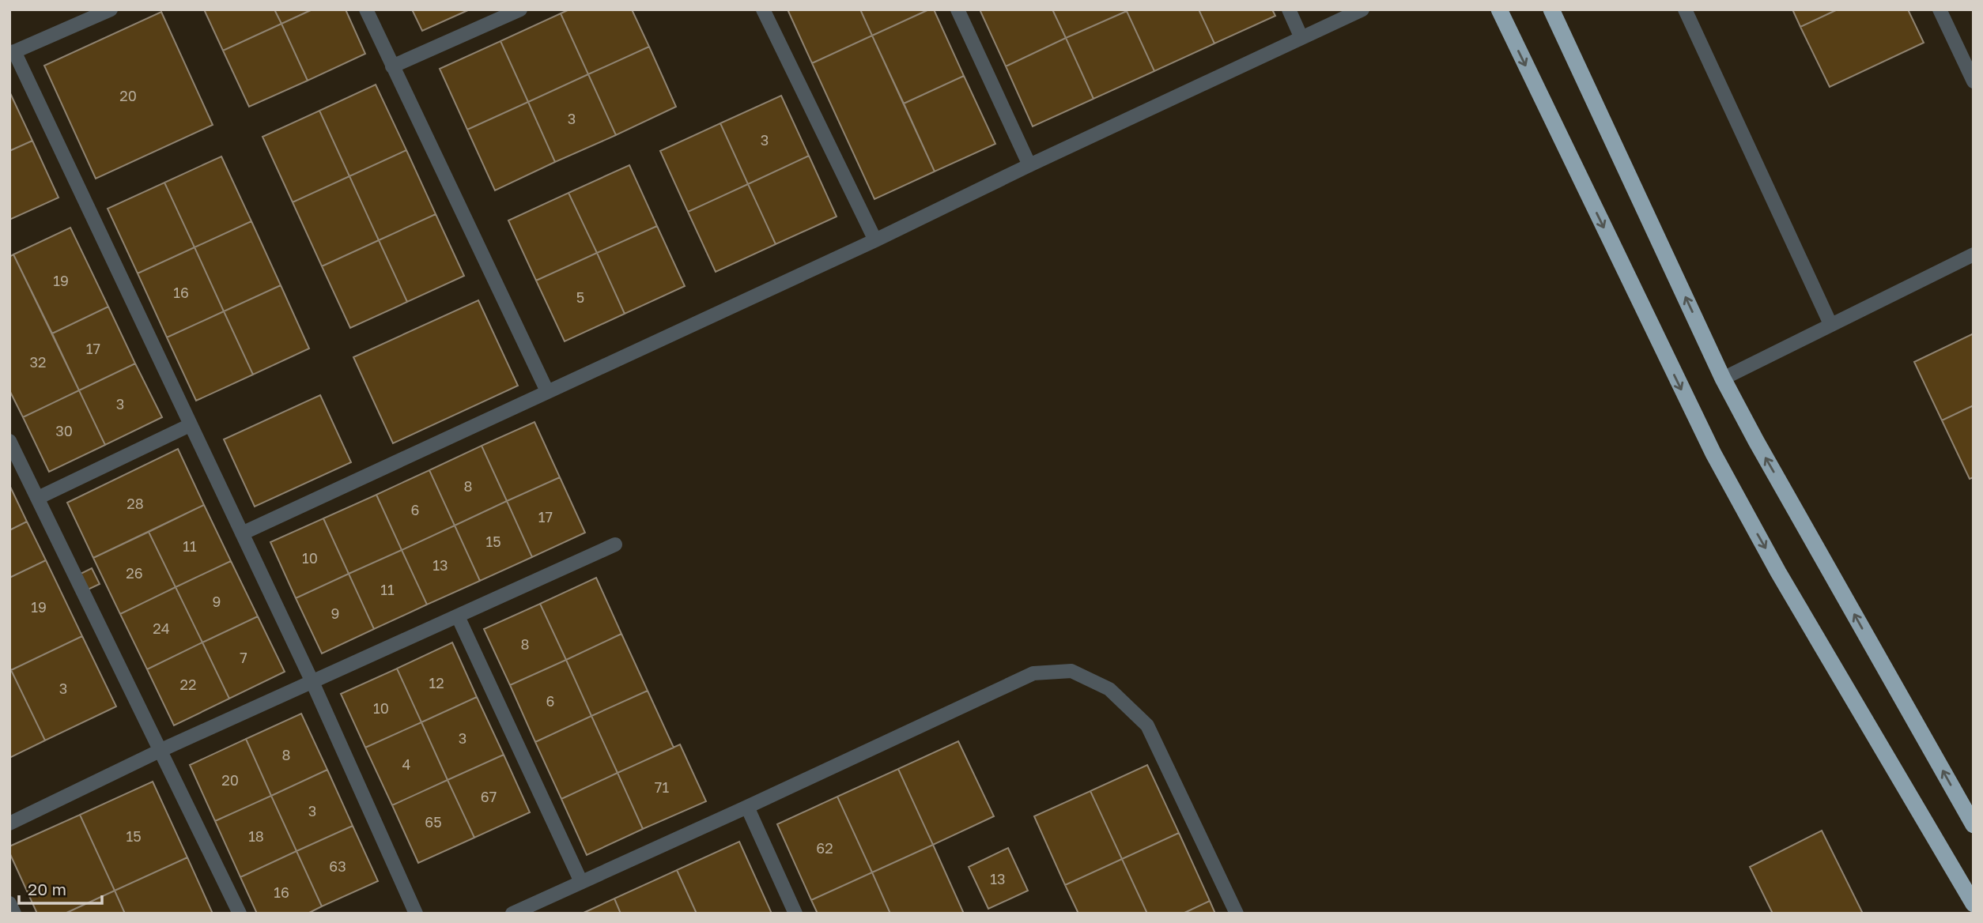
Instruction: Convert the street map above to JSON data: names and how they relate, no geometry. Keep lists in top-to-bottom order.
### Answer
{
  "house_numbers": [
    "20",
    "3",
    "3",
    "19",
    "16",
    "5",
    "17",
    "32",
    "3",
    "30",
    "8",
    "28",
    "6",
    "17",
    "15",
    "11",
    "10",
    "13",
    "26",
    "11",
    "9",
    "19",
    "9",
    "24",
    "8",
    "7",
    "12",
    "22",
    "3",
    "6",
    "10",
    "3",
    "8",
    "4",
    "20",
    "71",
    "67",
    "3",
    "65",
    "15",
    "18",
    "62",
    "63",
    "13",
    "16"
  ],
  "scale_bar": "20 m"
}
